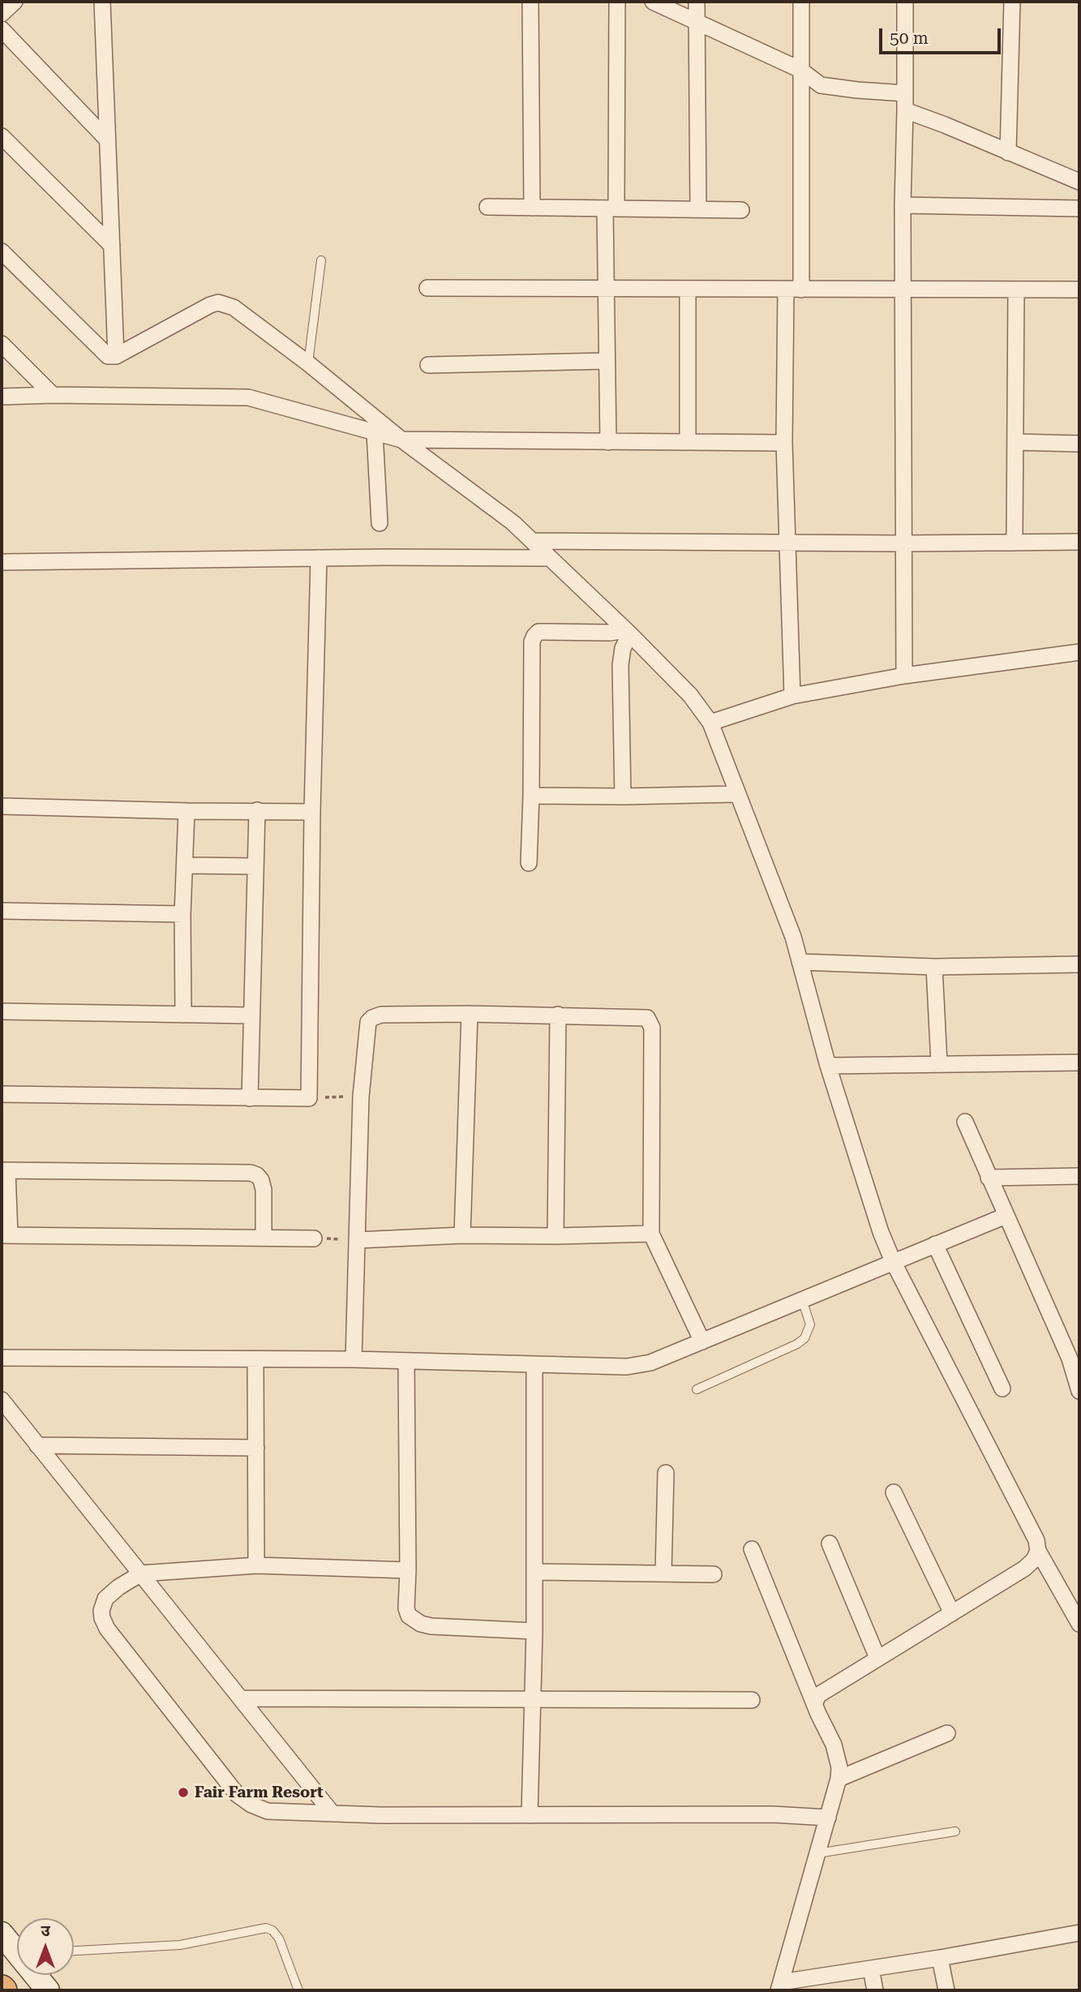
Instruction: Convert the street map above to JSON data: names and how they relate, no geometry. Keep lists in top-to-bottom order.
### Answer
{
  "places": ["Fair Farm Resort"],
  "scale_bar": "50 m",
  "north": "top"
}
